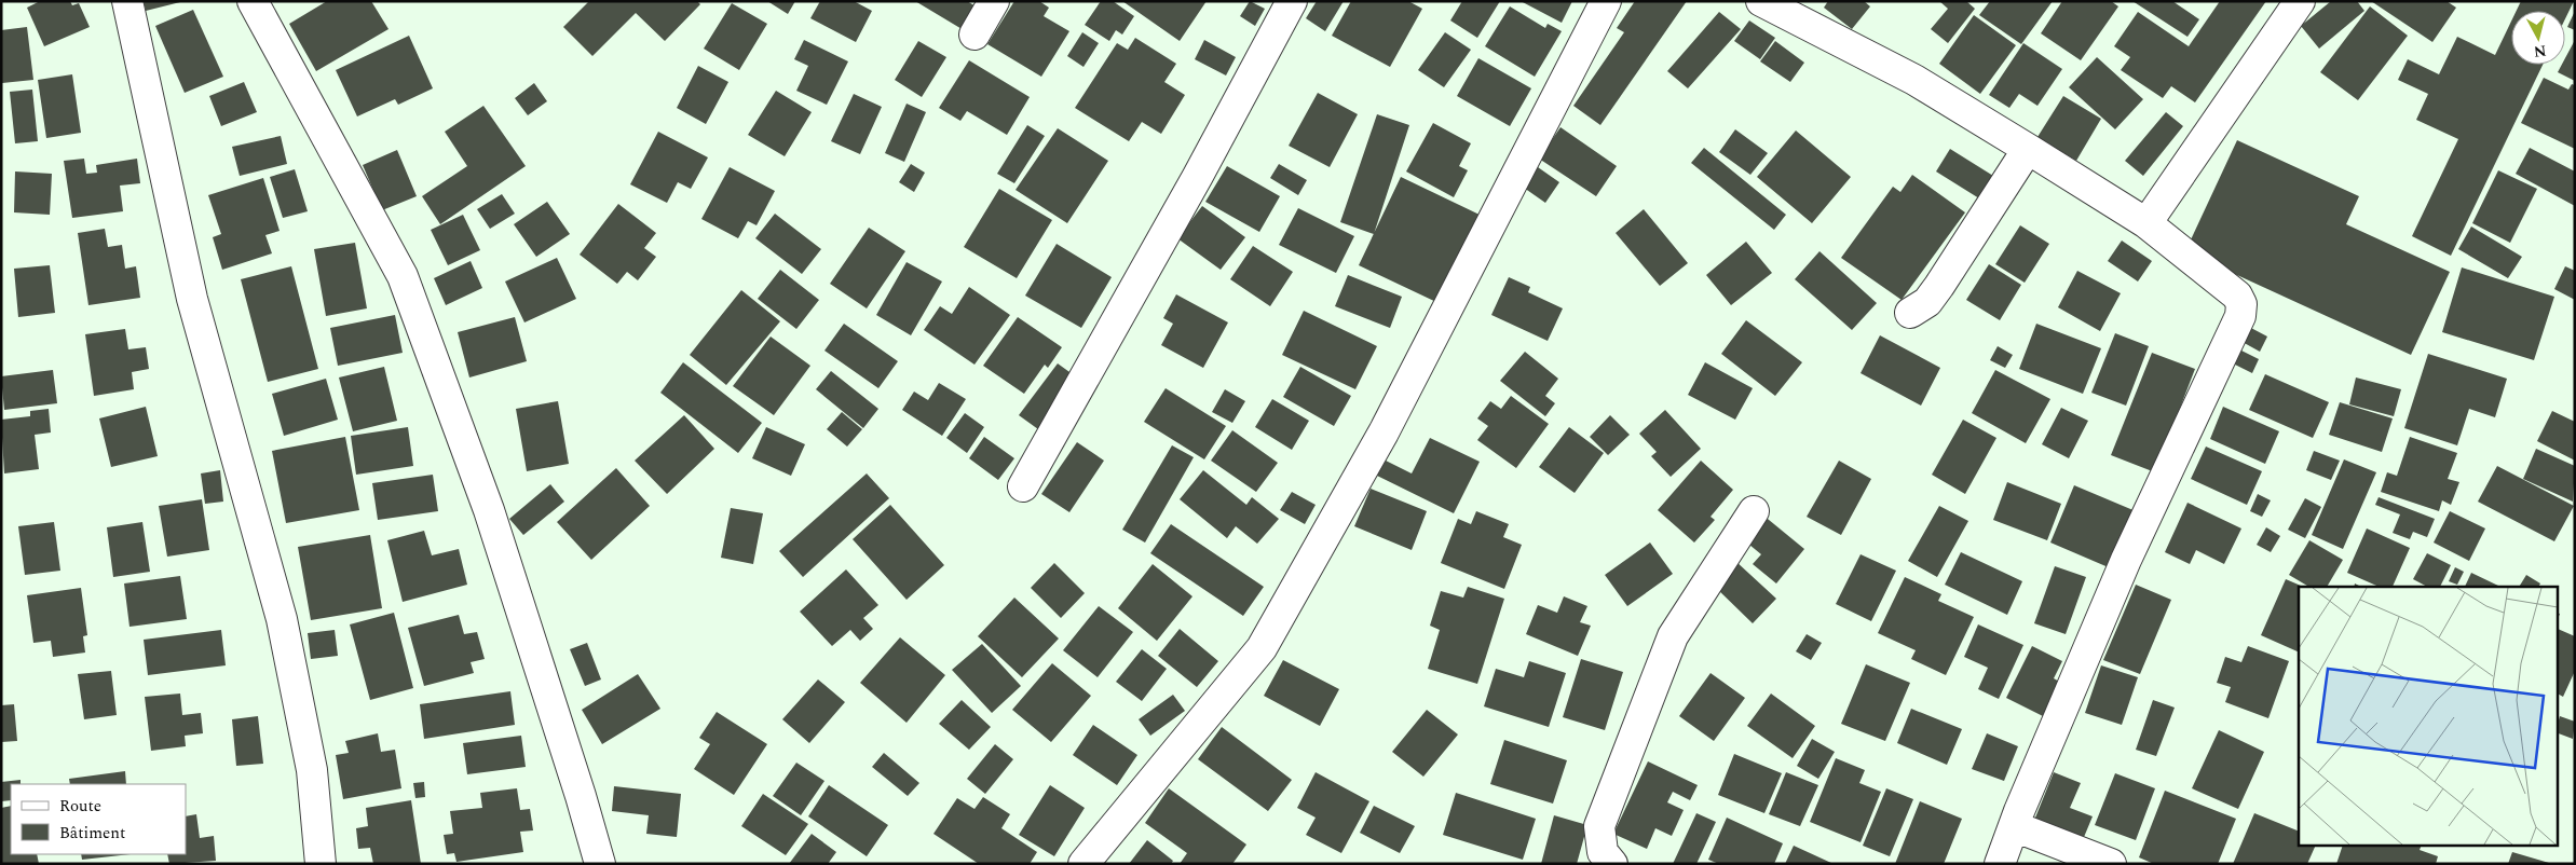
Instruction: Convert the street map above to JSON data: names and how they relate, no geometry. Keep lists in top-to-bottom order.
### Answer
{
  "legend": ["Route", "Bâtiment"],
  "north": "bottom"
}
